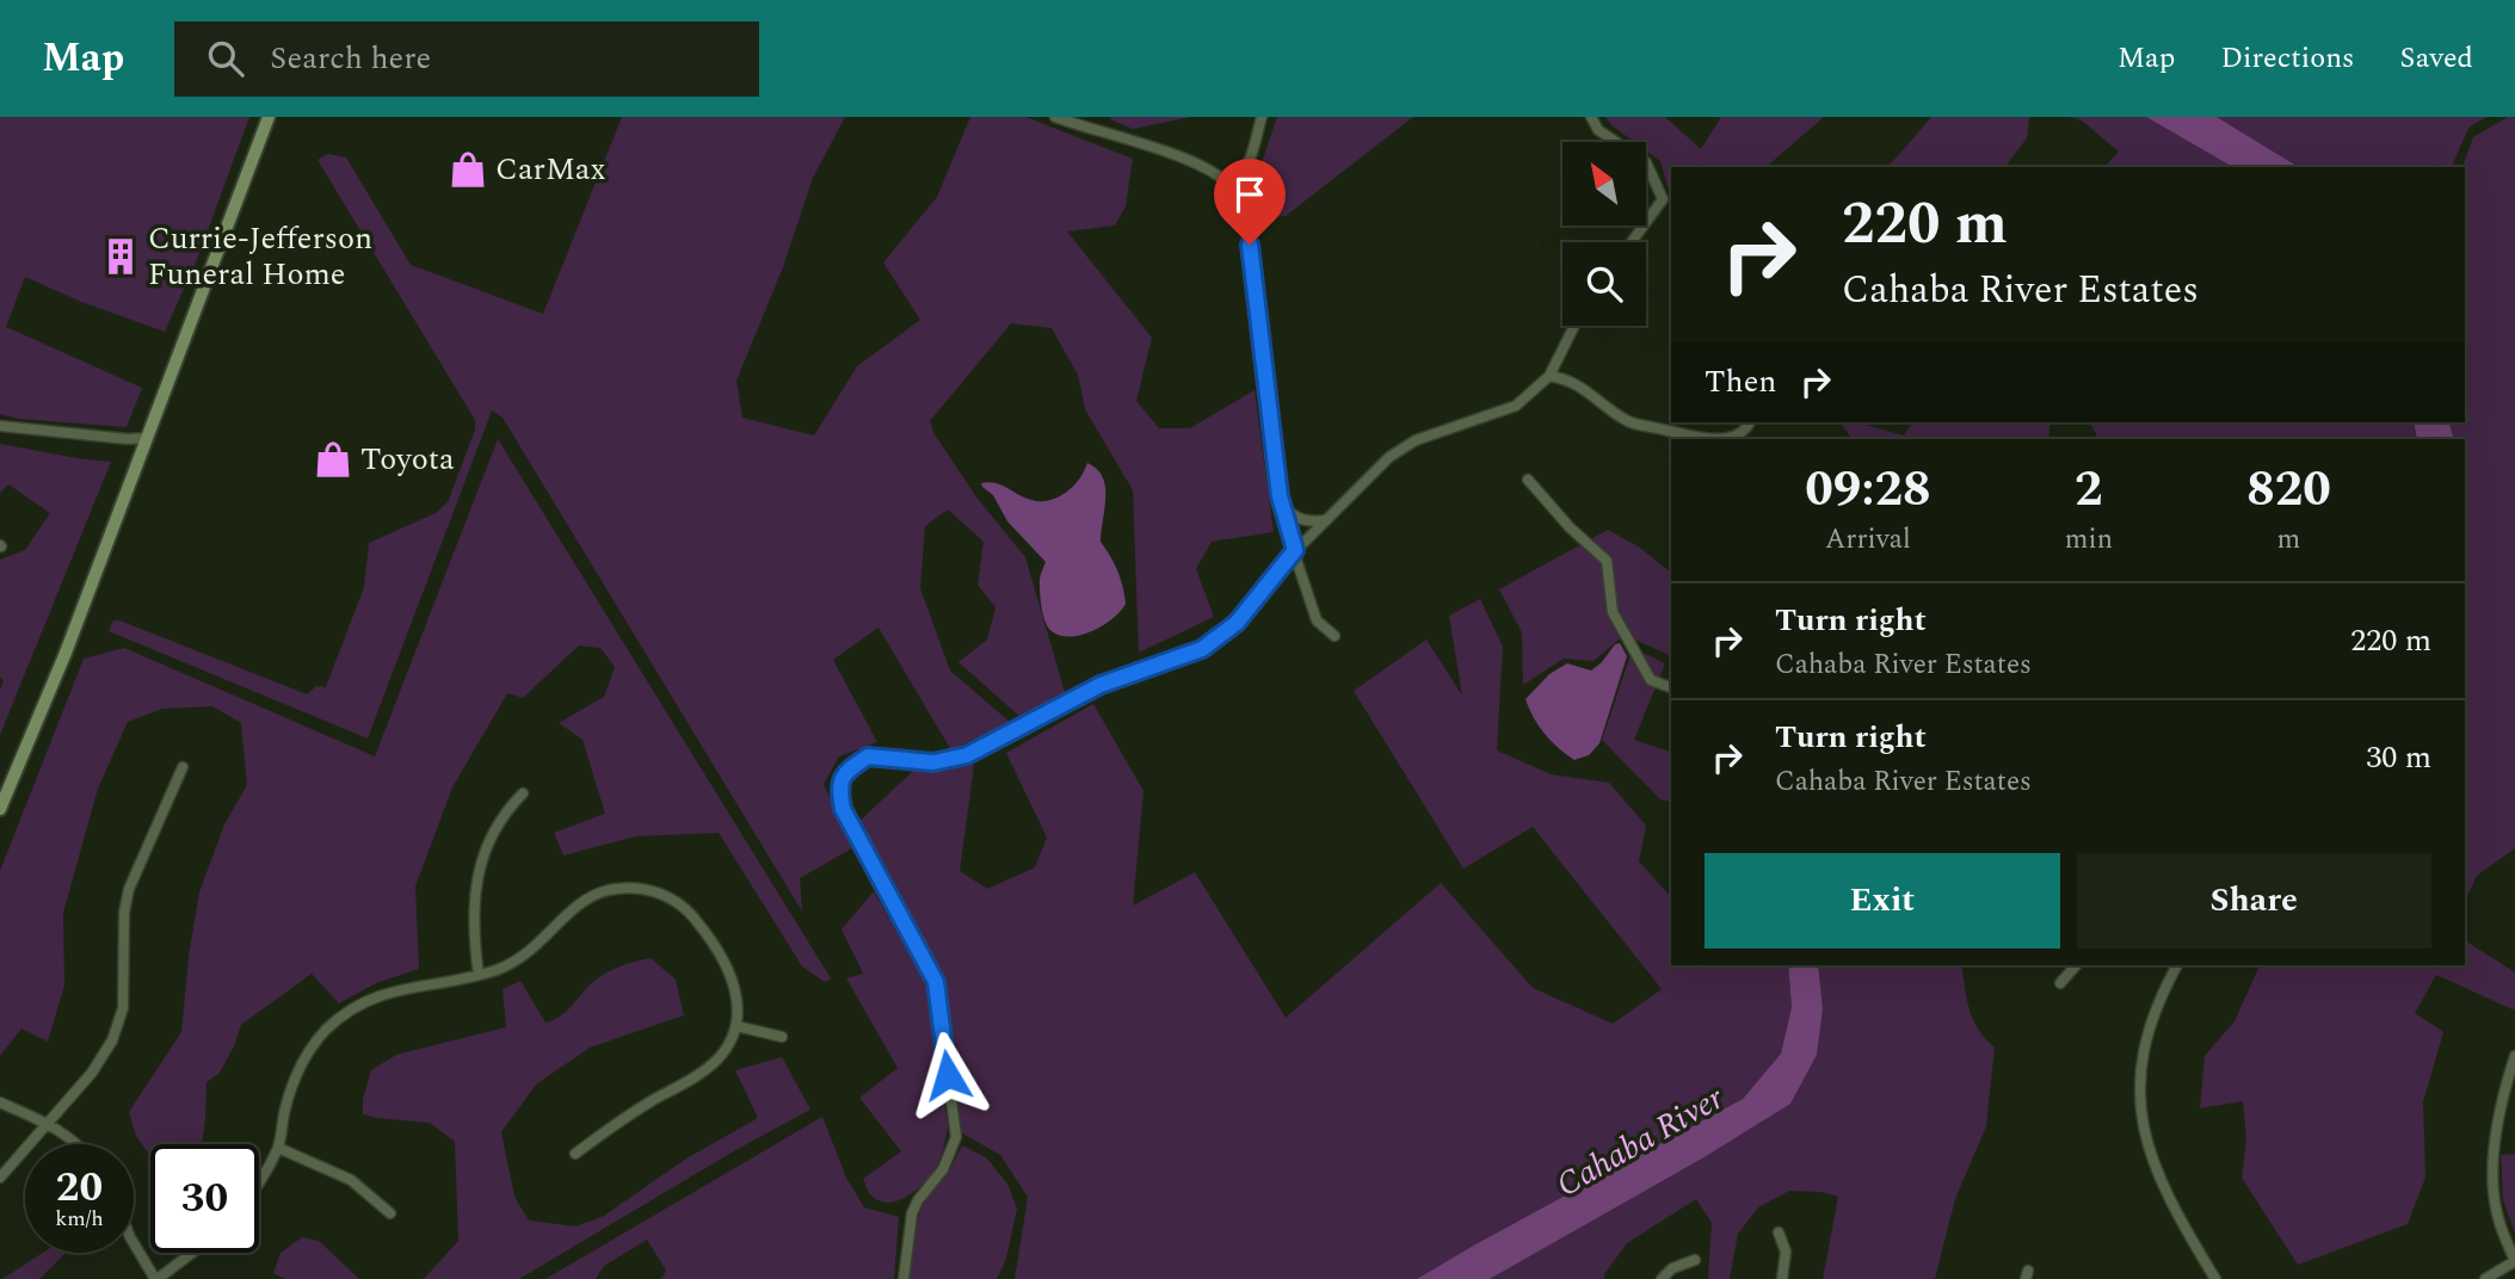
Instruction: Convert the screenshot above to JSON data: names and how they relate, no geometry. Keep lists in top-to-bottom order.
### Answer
{
  "water": ["Cahaba River"],
  "places": {
    "shop": ["CarMax", "Toyota"],
    "building": ["Currie-Jefferson Funeral Home"]
  },
  "north": "top left",
  "page": {
    "header": "Map",
    "search": "Search here",
    "nav": ["Map", "Directions", "Saved"],
    "turn": ["220 m", "Cahaba River Estates"],
    "then": "Then",
    "eta": [
      "09:28",
      "Arrival",
      "2",
      "min",
      "820",
      "m"
    ],
    "list": [
      {
        "name": "Turn right",
        "note": "Cahaba River Estates",
        "value": "220 m"
      },
      {
        "name": "Turn right",
        "note": "Cahaba River Estates",
        "value": "30 m"
      }
    ],
    "buttons": ["Exit", "Share"],
    "speed": "20 km/h",
    "limit": "30"
  }
}
